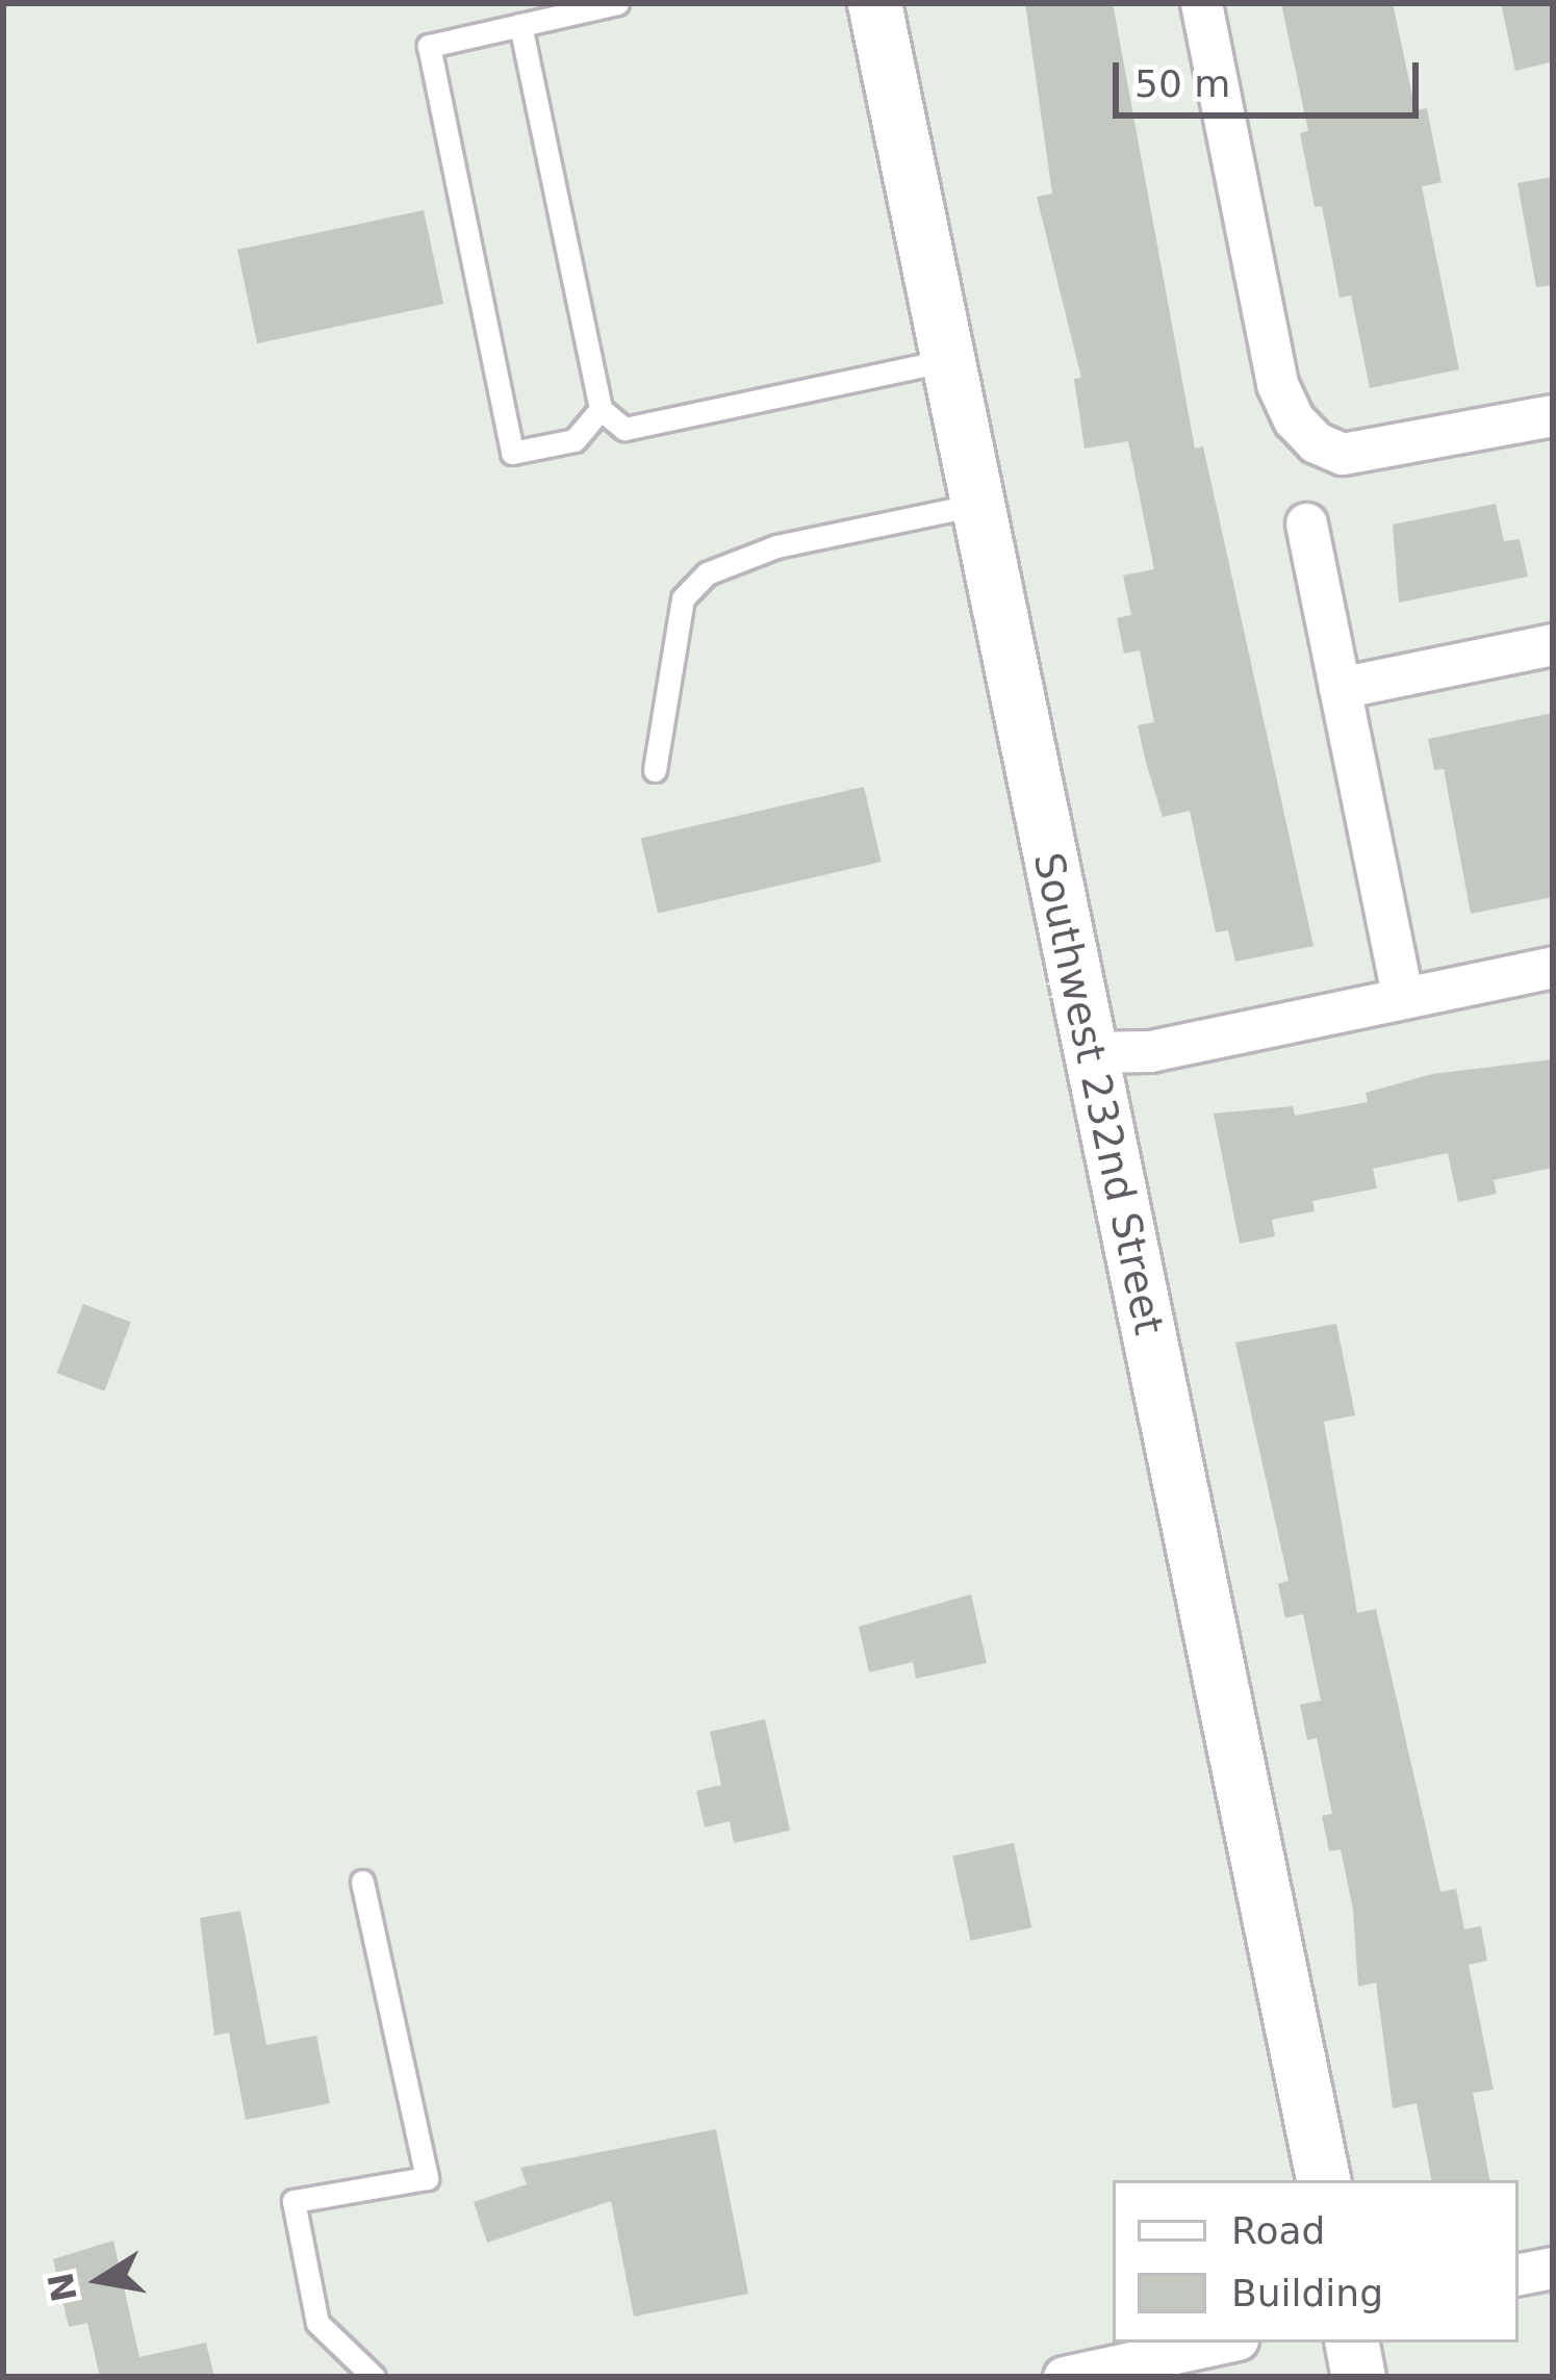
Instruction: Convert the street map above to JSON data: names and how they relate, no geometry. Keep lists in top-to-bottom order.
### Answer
{
  "streets": {
    "street": ["Southwest 232nd Street"]
  },
  "legend": ["Road", "Building"],
  "scale_bar": "50 m",
  "north": "left"
}
